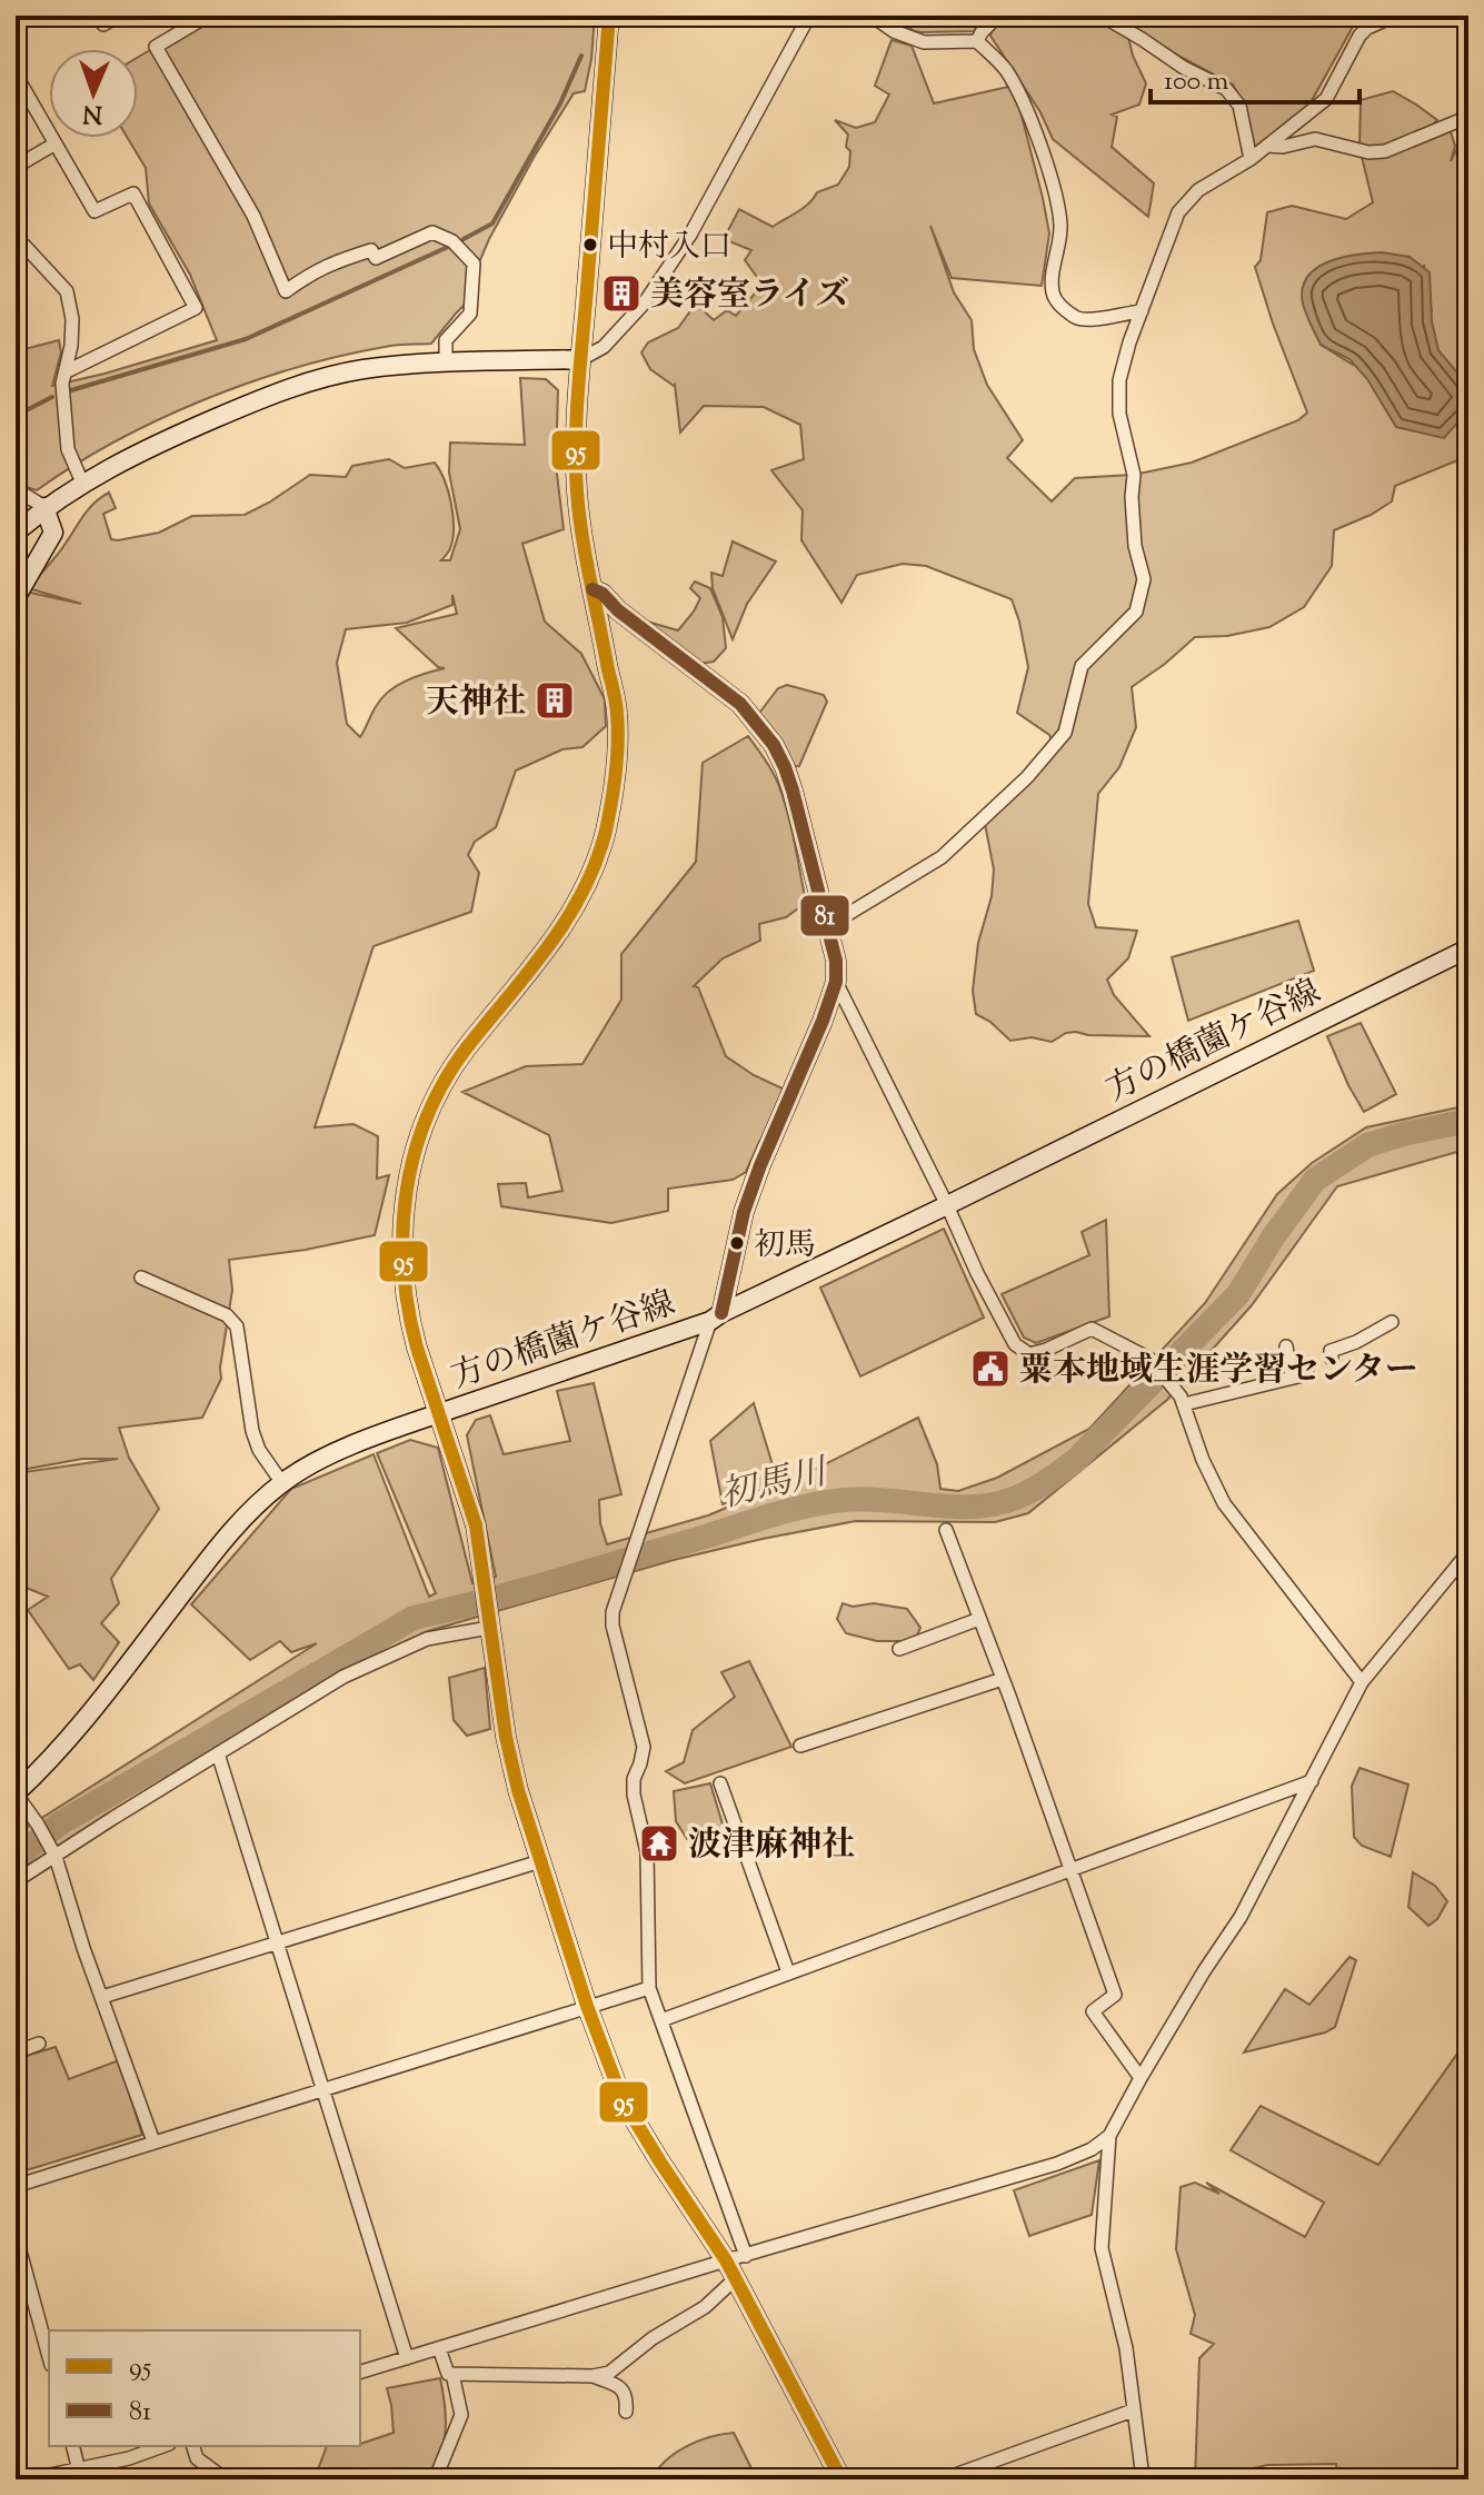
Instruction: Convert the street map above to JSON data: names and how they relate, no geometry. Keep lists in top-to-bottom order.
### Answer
{
  "streets": {
    "street": ["方の橋薗ケ谷線"]
  },
  "water": ["初馬川"],
  "places": {
    "other": ["中村入口", "初馬"],
    "building": ["美容室ライズ", "天神社"],
    "public building": ["粟本地域生涯学習センター"],
    "temple": ["波津麻神社"]
  },
  "lines": ["transit line 95", "transit line 81"],
  "legend": ["95", "81"],
  "scale_bar": "100 m",
  "north": "bottom"
}
